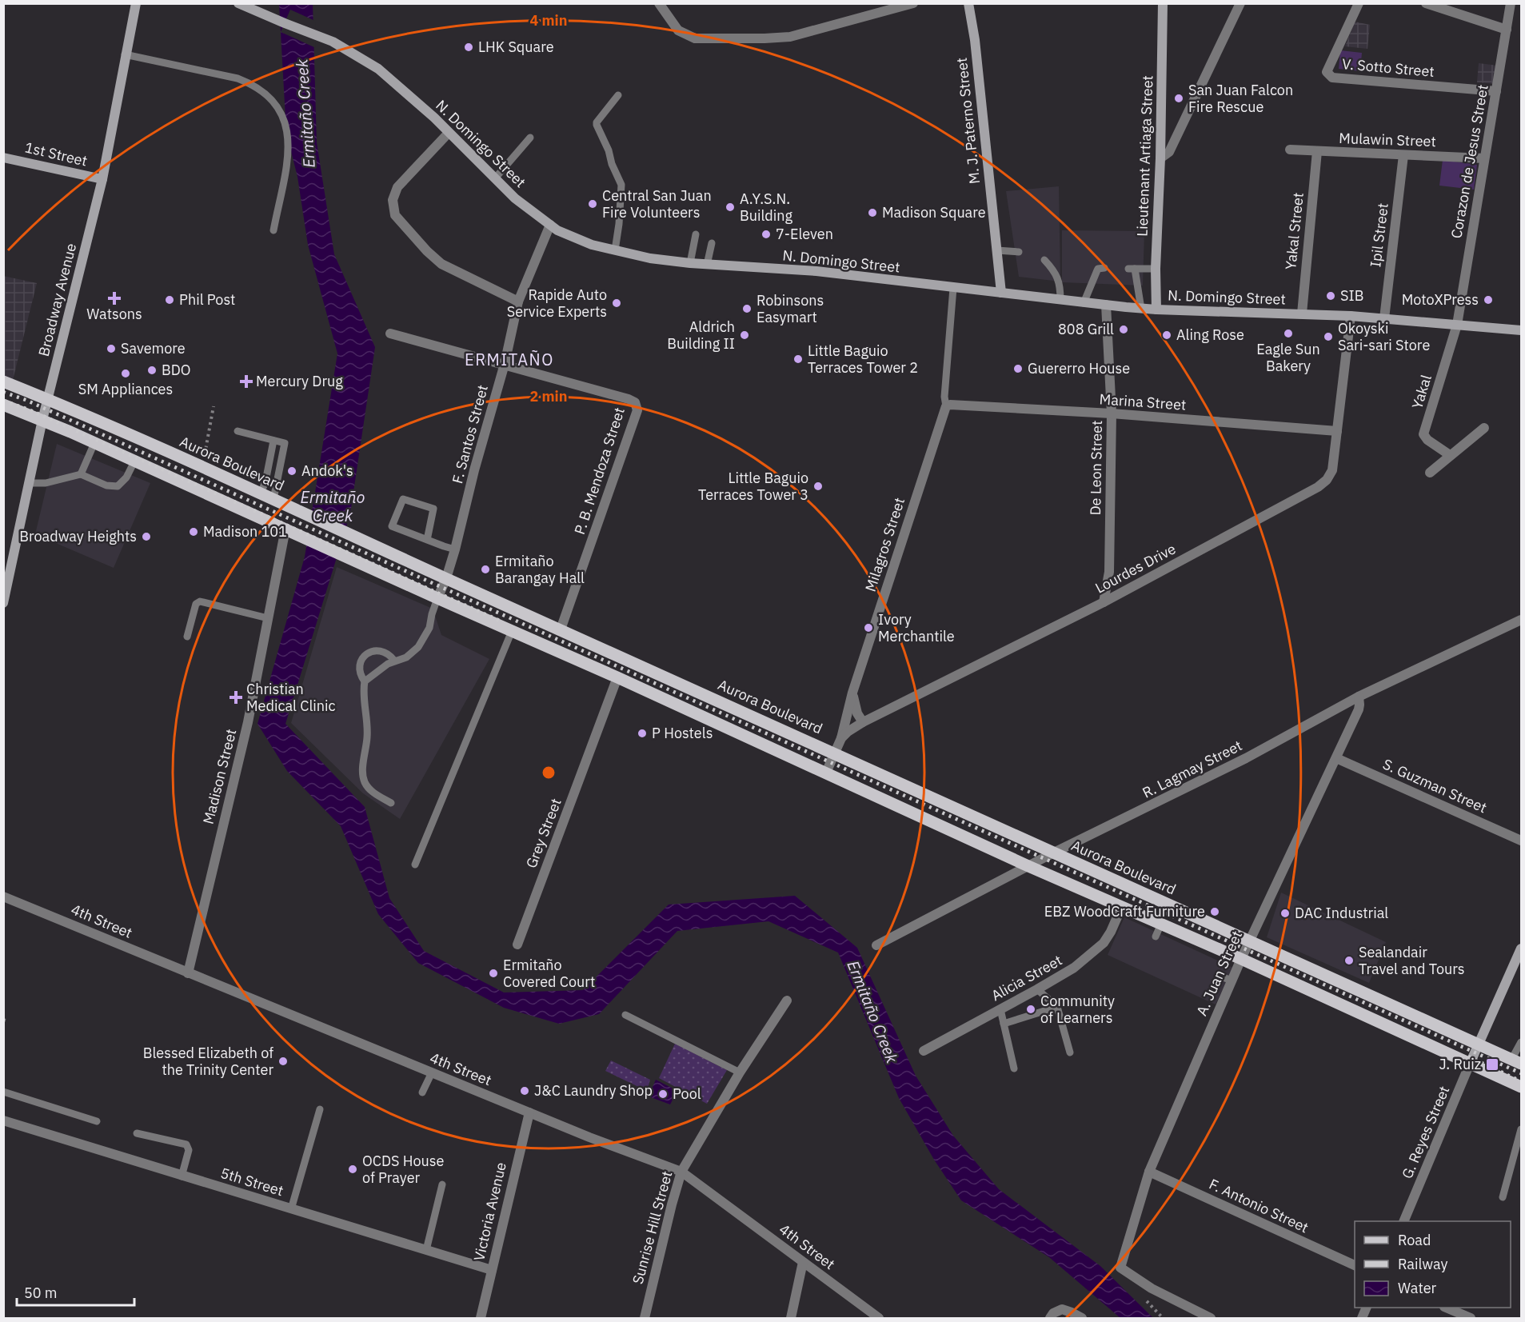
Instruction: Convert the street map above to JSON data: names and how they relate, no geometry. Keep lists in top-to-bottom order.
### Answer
{
  "streets": {
    "main road": [
      "M. J. Paterno Street",
      "N. Domingo Street",
      "1st Street",
      "Lieutenant Artiaga Street",
      "Broadway Avenue",
      "Aurora Boulevard",
      "G. Reyes Street"
    ],
    "street": [
      "V. Sotto Street",
      "Mulawin Street",
      "Corazon de Jesus Street",
      "Yakal Street",
      "Ipil Street",
      "Yakal",
      "Marina Street",
      "F. Santos Street",
      "De Leon Street",
      "P. B. Mendoza Street",
      "Milagros Street",
      "Lourdes Drive",
      "R. Lagmay Street",
      "Madison Street",
      "S. Guzman Street",
      "Grey Street",
      "4th Street",
      "A. Juan Street",
      "Alicia Street",
      "5th Street",
      "F. Antonio Street",
      "Victoria Avenue",
      "Sunrise Hill Street"
    ]
  },
  "crossings": [
    ["V. Sotto Street", "Corazon de Jesus Street"],
    ["M. J. Paterno Street", "N. Domingo Street"],
    ["Mulawin Street", "Corazon de Jesus Street"],
    ["Mulawin Street", "Yakal Street"],
    ["Mulawin Street", "Ipil Street"],
    ["N. Domingo Street", "Lieutenant Artiaga Street"],
    ["N. Domingo Street", "Corazon de Jesus Street"],
    ["N. Domingo Street", "Yakal Street"],
    ["N. Domingo Street", "Ipil Street"],
    ["N. Domingo Street", "Yakal"],
    ["N. Domingo Street", "F. Santos Street"],
    ["N. Domingo Street", "De Leon Street"],
    ["N. Domingo Street", "Lourdes Drive"],
    ["1st Street", "Broadway Avenue"],
    ["Corazon de Jesus Street", "Yakal"],
    ["Broadway Avenue", "Aurora Boulevard"],
    ["Marina Street", "De Leon Street"],
    ["Marina Street", "Milagros Street"],
    ["Marina Street", "Lourdes Drive"],
    ["F. Santos Street", "Aurora Boulevard"],
    ["F. Santos Street", "P. B. Mendoza Street"],
    ["Aurora Boulevard", "P. B. Mendoza Street"],
    ["Aurora Boulevard", "R. Lagmay Street"],
    ["Aurora Boulevard", "A. Juan Street"],
    ["Aurora Boulevard", "G. Reyes Street"],
    ["De Leon Street", "Lourdes Drive"],
    ["Milagros Street", "Lourdes Drive"],
    ["R. Lagmay Street", "A. Juan Street"],
    ["Madison Street", "4th Street"],
    ["S. Guzman Street", "A. Juan Street"],
    ["4th Street", "Victoria Avenue"],
    ["4th Street", "Sunrise Hill Street"],
    ["A. Juan Street", "F. Antonio Street"],
    ["5th Street", "Victoria Avenue"]
  ],
  "districts": ["ERMITAÑO"],
  "water": ["Ermitaño Creek"],
  "places": {
    "other": [
      "LHK Square",
      "San Juan Falcon Fire Rescue",
      "Central San Juan Fire Volunteers",
      "A.Y.S.N. Building",
      "Madison Square",
      "7-Eleven",
      "SIB",
      "Phil Post",
      "MotoXPress",
      "Rapide Auto Service Experts",
      "Robinsons Easymart",
      "808 Grill",
      "Eagle Sun Bakery",
      "Aldrich Building II",
      "Aling Rose",
      "Okoyski Sari-sari Store",
      "Savemore",
      "Little Baguio Terraces Tower 2",
      "Guererro House",
      "BDO",
      "SM Appliances",
      "Andok's",
      "Little Baguio Terraces Tower 3",
      "Madison 101",
      "Broadway Heights",
      "Ermitaño Barangay Hall",
      "Ivory Merchantile",
      "P Hostels",
      "EBZ WoodCraft Furniture",
      "DAC Industrial",
      "Sealandair Travel and Tours",
      "Ermitaño Covered Court",
      "Community of Learners",
      "Blessed Elizabeth of the Trinity Center",
      "J&C Laundry Shop",
      "Pool",
      "OCDS House of Prayer"
    ],
    "health": ["Watsons", "Mercury Drug", "Christian Medical Clinic"],
    "transit": ["J. Ruiz"]
  },
  "legend": ["Road", "Railway", "Water"],
  "scale_bar": "50 m",
  "rings": ["4 min", "2 min"]
}
